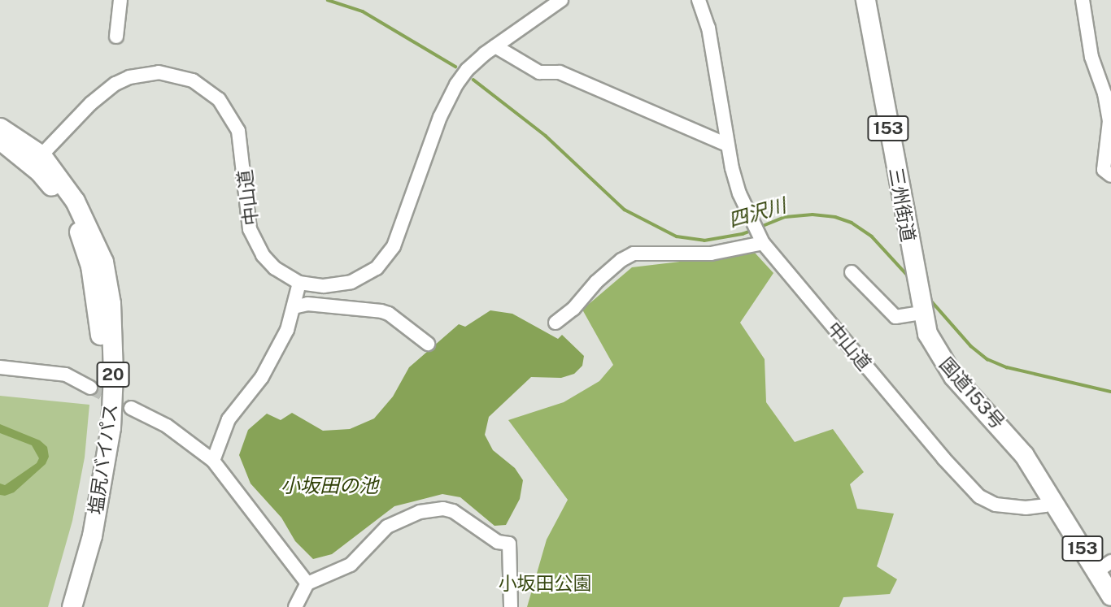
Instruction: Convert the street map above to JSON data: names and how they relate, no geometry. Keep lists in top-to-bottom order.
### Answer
{
  "streets": {
    "highway": [
      "153",
      "三州街道",
      "20",
      "国道153号",
      "塩尻バイパス"
    ],
    "street": ["中山道"]
  },
  "crossings": [
    ["153", "中山道"],
    ["153", "国道153号"],
    ["中山道", "20"],
    ["中山道", "国道153号"],
    ["中山道", "塩尻バイパス"],
    ["三州街道", "国道153号"],
    ["20", "塩尻バイパス"]
  ],
  "water": ["四沢川", "小坂田の池"],
  "parks": ["小坂田公園"]
}
